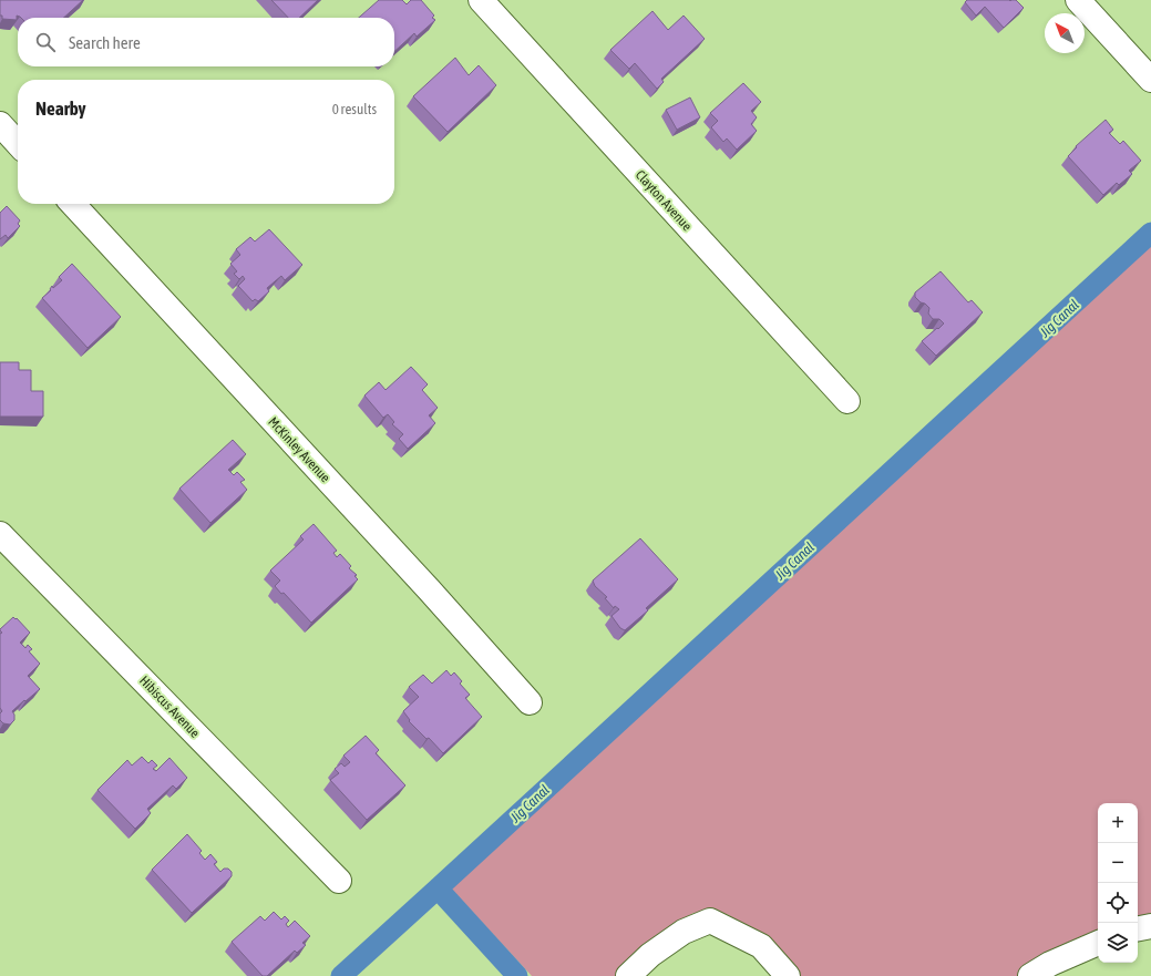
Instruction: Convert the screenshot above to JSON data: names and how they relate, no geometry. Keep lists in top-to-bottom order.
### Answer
{
  "streets": {
    "street": ["Clayton Avenue", "McKinley Avenue", "Hibiscus Avenue"]
  },
  "water": ["Jig Canal"],
  "north": "top left",
  "page": {
    "search": "Search here",
    "heading": ["Nearby", "0 results"],
    "map_buttons": ["+", "−"]
  }
}
